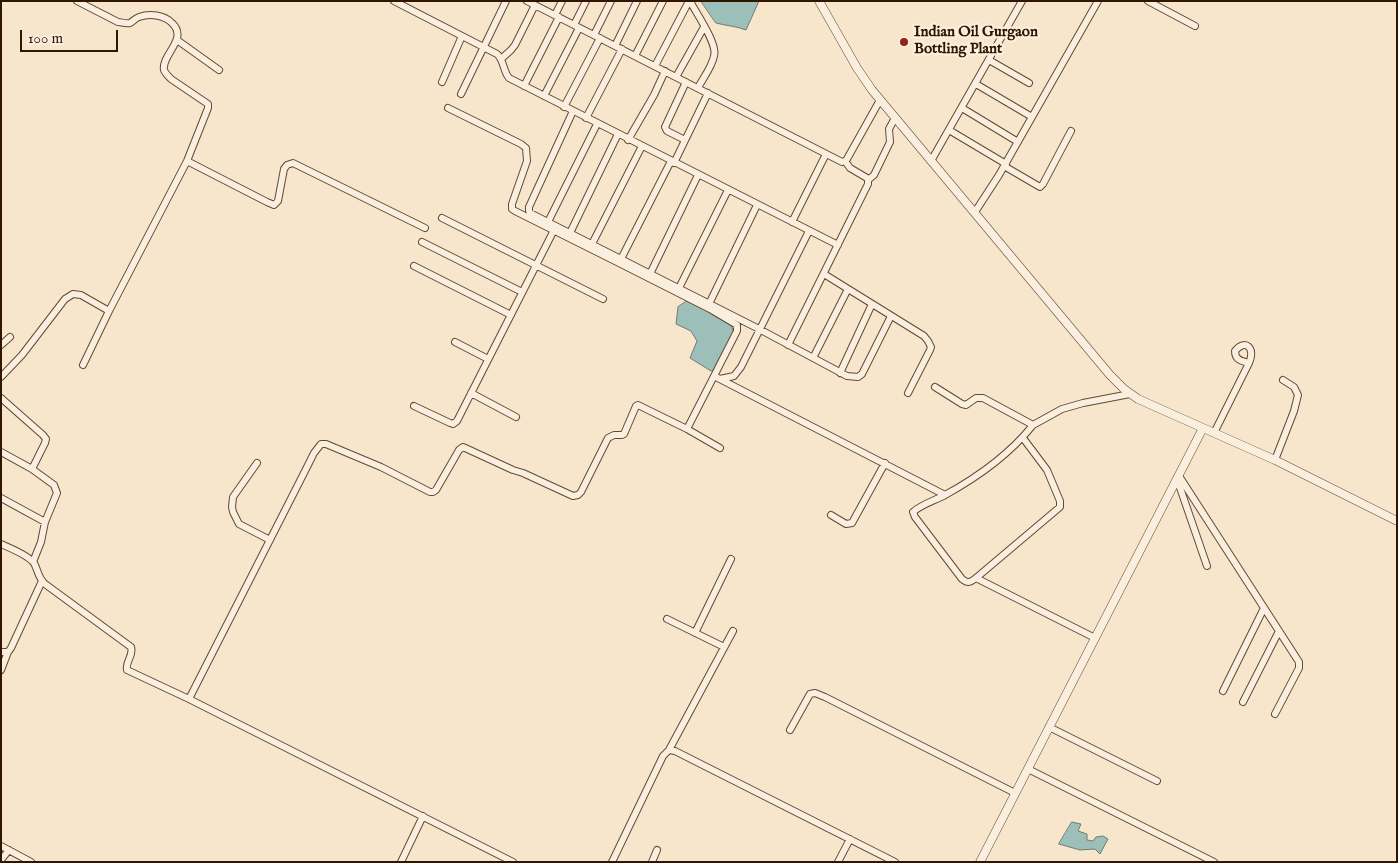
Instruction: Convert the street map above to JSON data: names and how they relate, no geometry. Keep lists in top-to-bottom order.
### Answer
{
  "places": ["Indian Oil Gurgaon Bottling Plant"],
  "scale_bar": "100 m"
}
